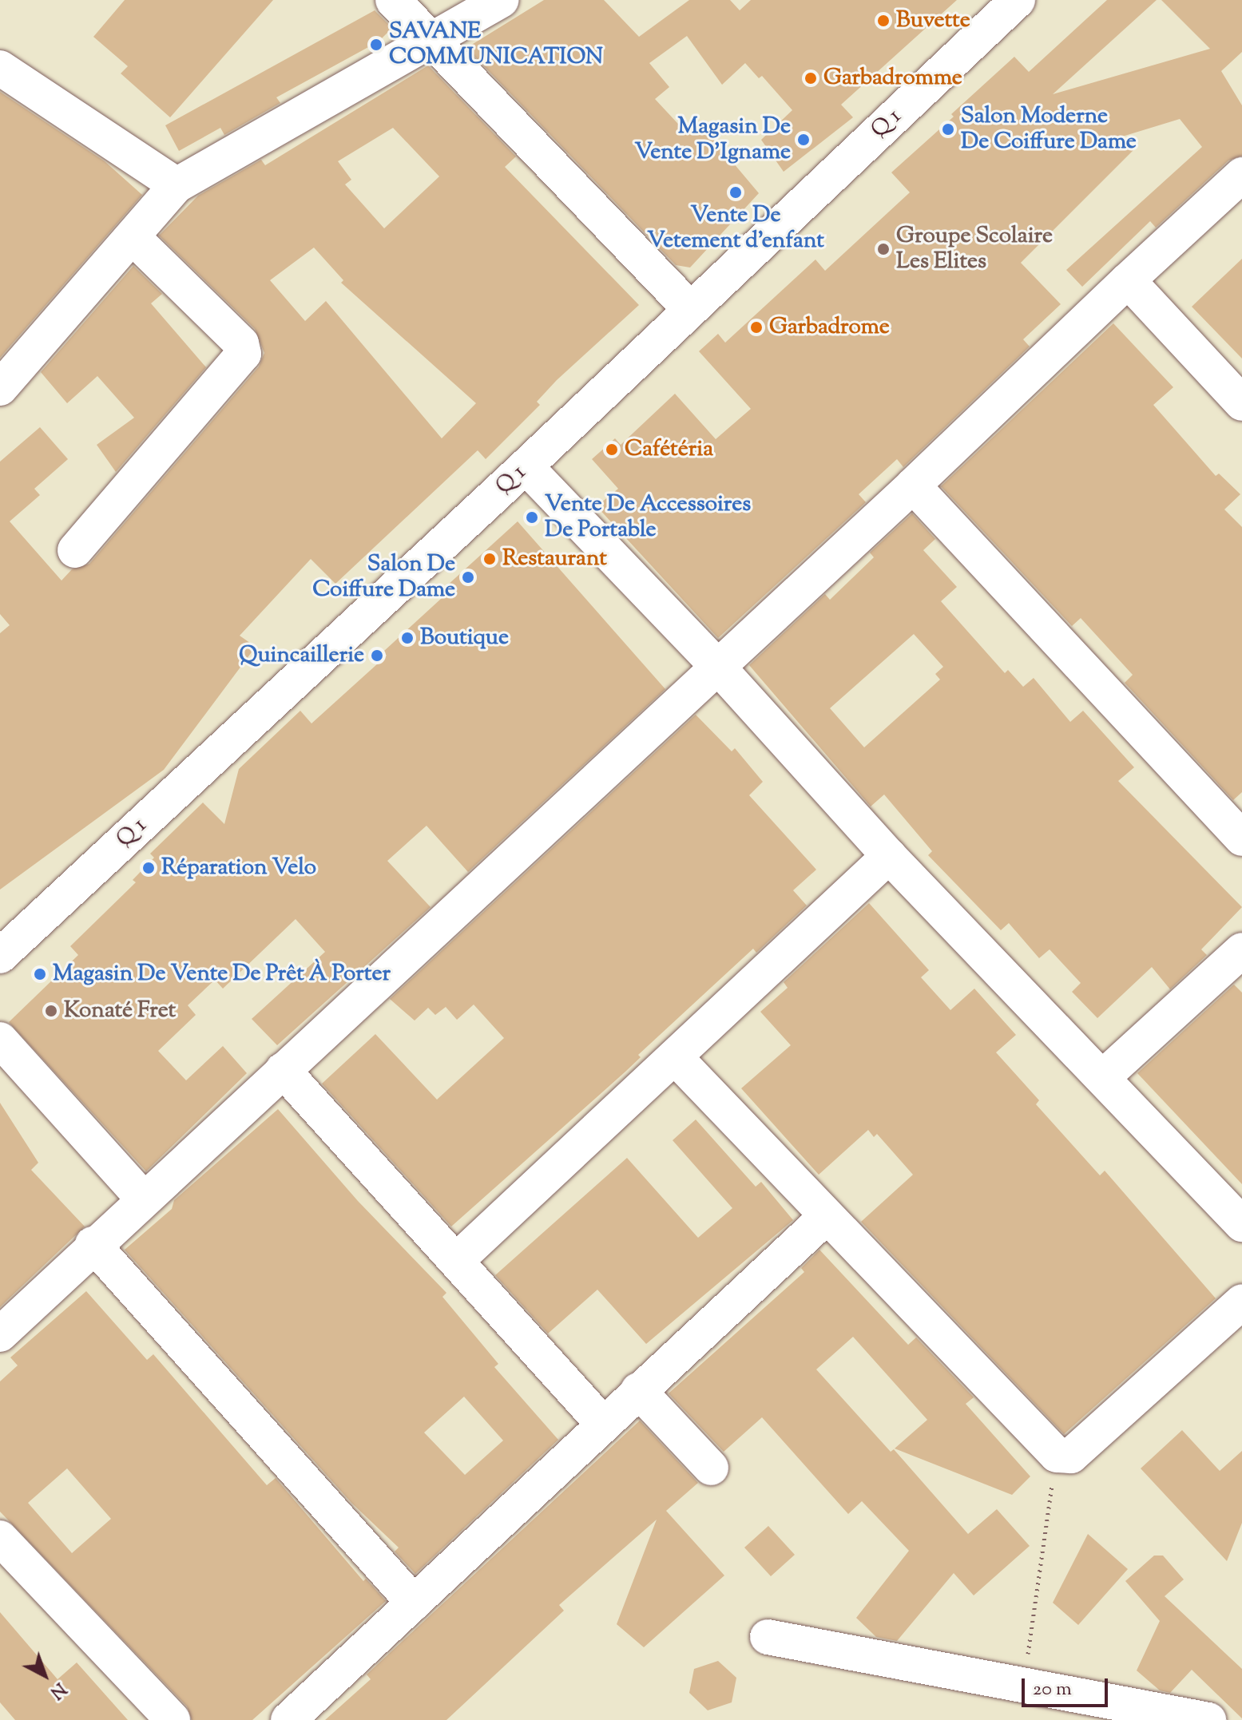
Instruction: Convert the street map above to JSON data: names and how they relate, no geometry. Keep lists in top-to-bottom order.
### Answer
{
  "streets": {
    "street": ["Q 1"]
  },
  "places": [
    "Buvette",
    "SAVANE COMMUNICATION",
    "Garbadromme",
    "Salon Moderne De Coiffure Dame",
    "Magasin De Vente D'Igname",
    "Vente De Vetement d'enfant",
    "Groupe Scolaire Les Elites",
    "Garbadrome",
    "Cafétéria",
    "Vente De Accessoires De Portable",
    "Restaurant",
    "Salon De Coiffure Dame",
    "Boutique",
    "Quincaillerie",
    "Réparation Velo",
    "Magasin De Vente De Prêt À Porter",
    "Konaté Fret"
  ],
  "scale_bar": "20 m",
  "north": "bottom right"
}
